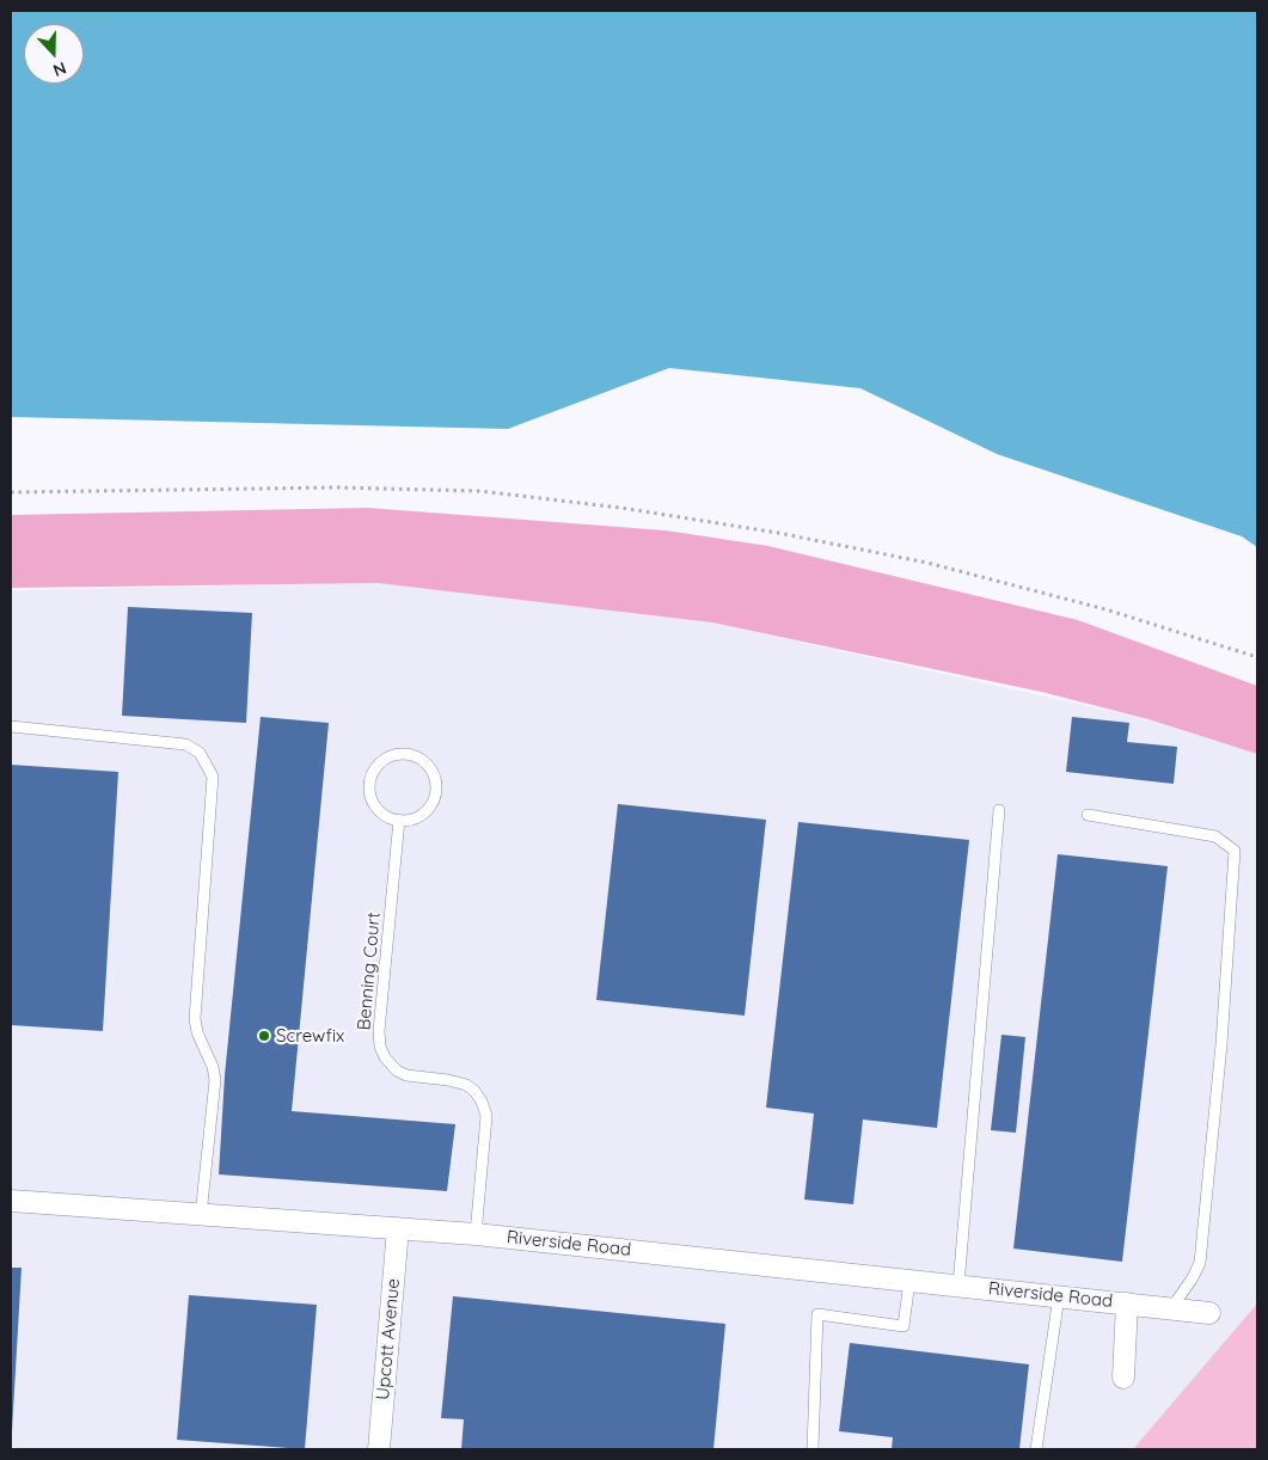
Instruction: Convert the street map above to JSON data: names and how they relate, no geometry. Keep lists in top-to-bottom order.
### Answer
{
  "streets": {
    "street": ["Riverside Road", "Upcott Avenue"],
    "lane": ["Benning Court"]
  },
  "crossings": [
    ["Benning Court", "Riverside Road"],
    ["Riverside Road", "Upcott Avenue"]
  ],
  "places": ["Screwfix"],
  "north": "bottom"
}
